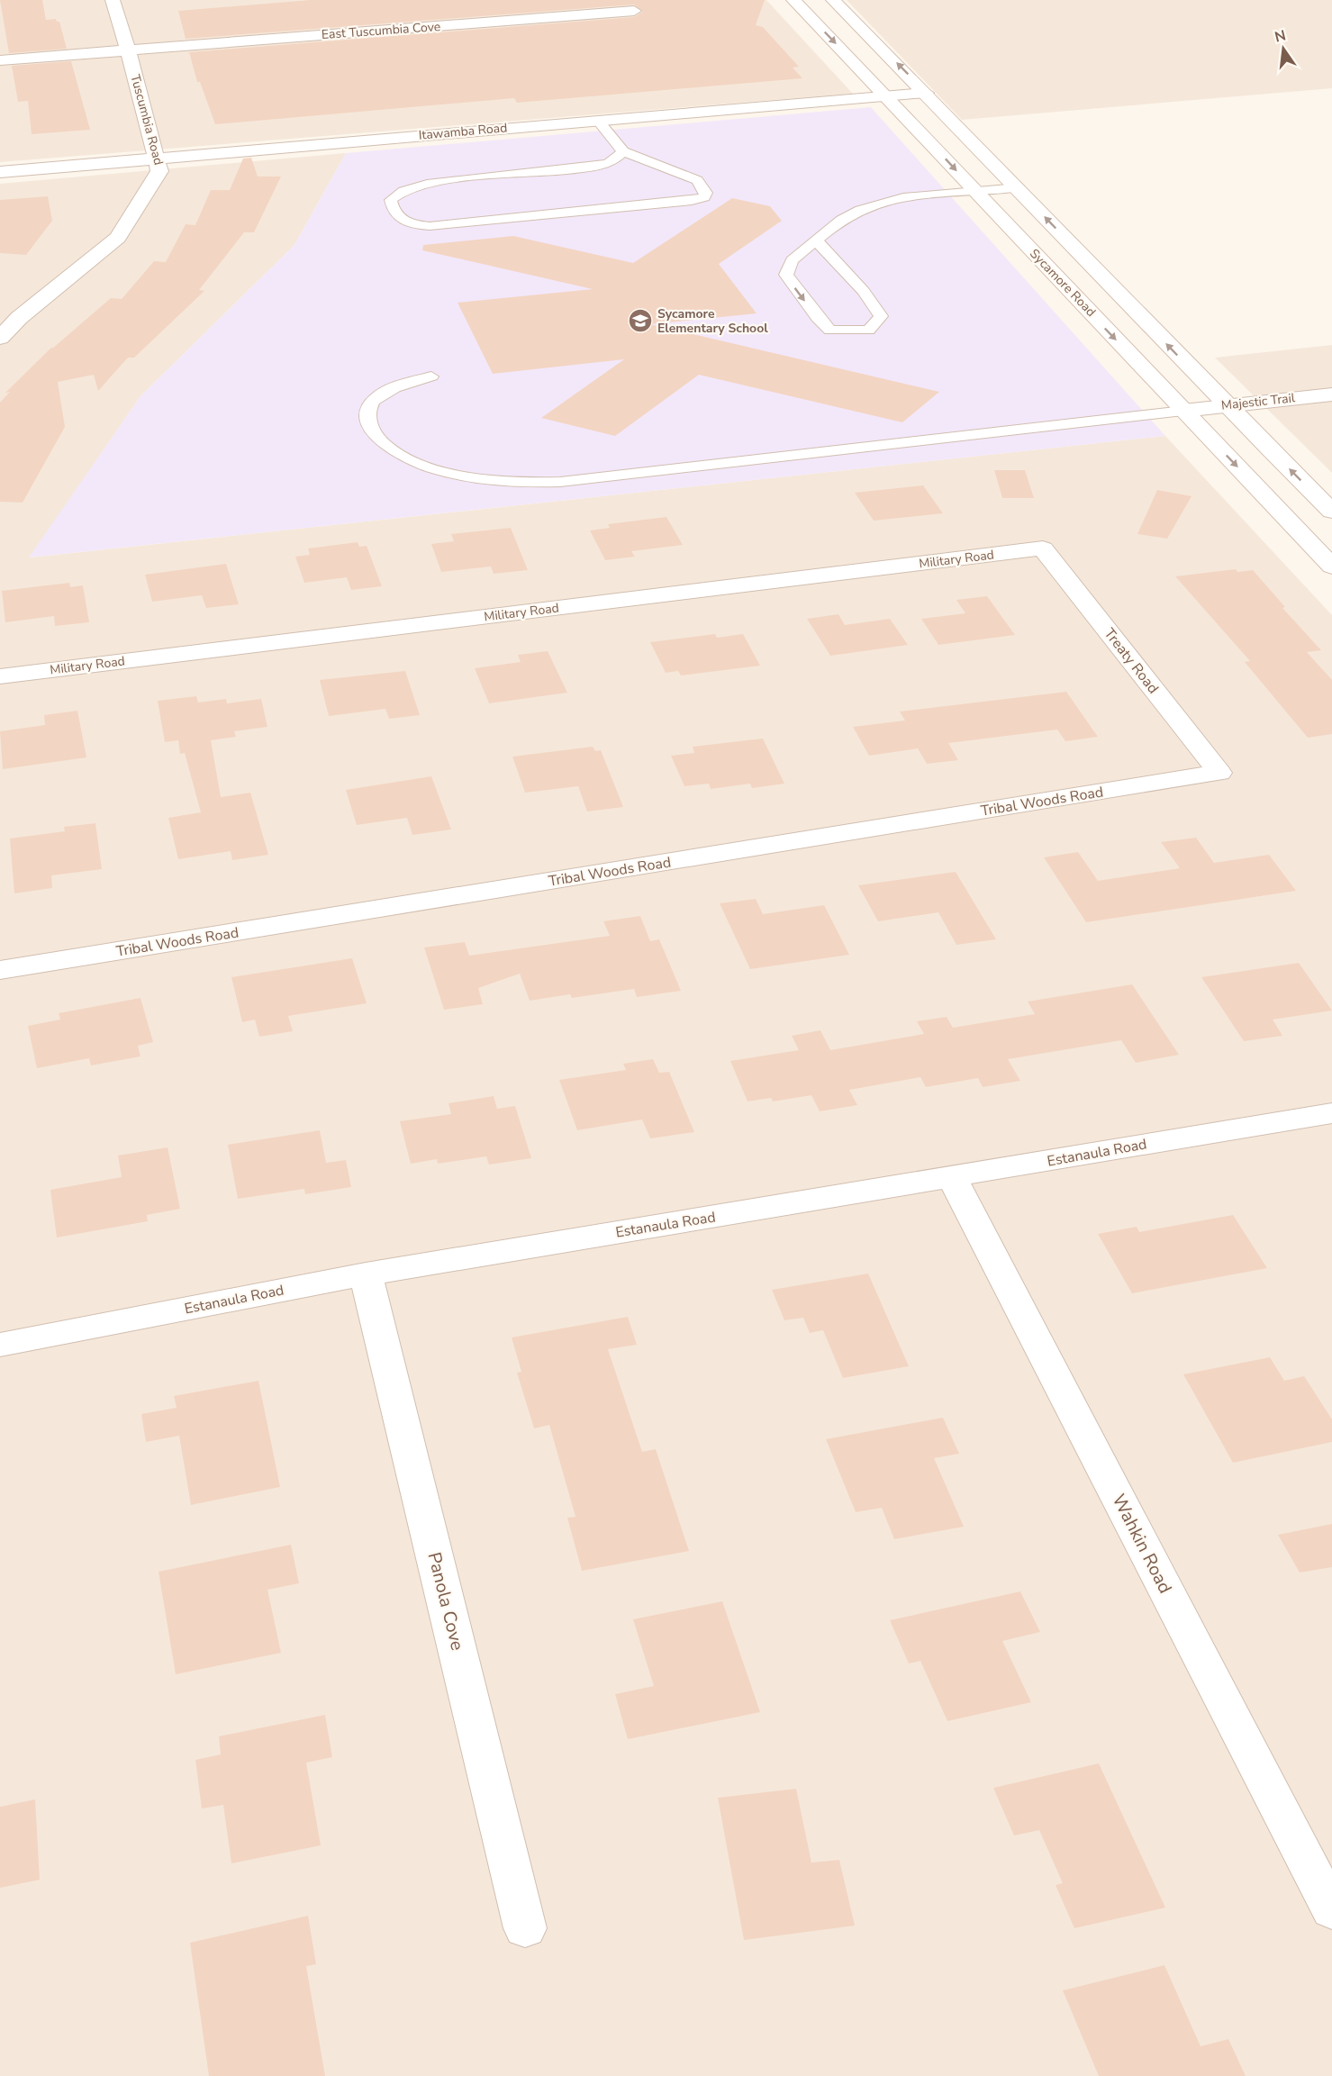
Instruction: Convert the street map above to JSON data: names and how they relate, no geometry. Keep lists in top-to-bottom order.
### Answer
{
  "streets": {
    "street": [
      "East Tuscumbia Cove",
      "Tuscumbia Road",
      "Itawamba Road",
      "Sycamore Road",
      "Majestic Trail",
      "Military Road",
      "Treaty Road",
      "Tribal Woods Road",
      "Estanaula Road",
      "Wahkin Road",
      "Panola Cove"
    ]
  },
  "crossings": [
    ["East Tuscumbia Cove", "Tuscumbia Road"],
    ["Tuscumbia Road", "Itawamba Road"],
    ["Itawamba Road", "Sycamore Road"],
    ["Sycamore Road", "Majestic Trail"],
    ["Military Road", "Treaty Road"],
    ["Treaty Road", "Tribal Woods Road"],
    ["Estanaula Road", "Wahkin Road"],
    ["Estanaula Road", "Panola Cove"]
  ],
  "places": {
    "school or university": ["Sycamore Elementary School"]
  },
  "north": "top"
}
